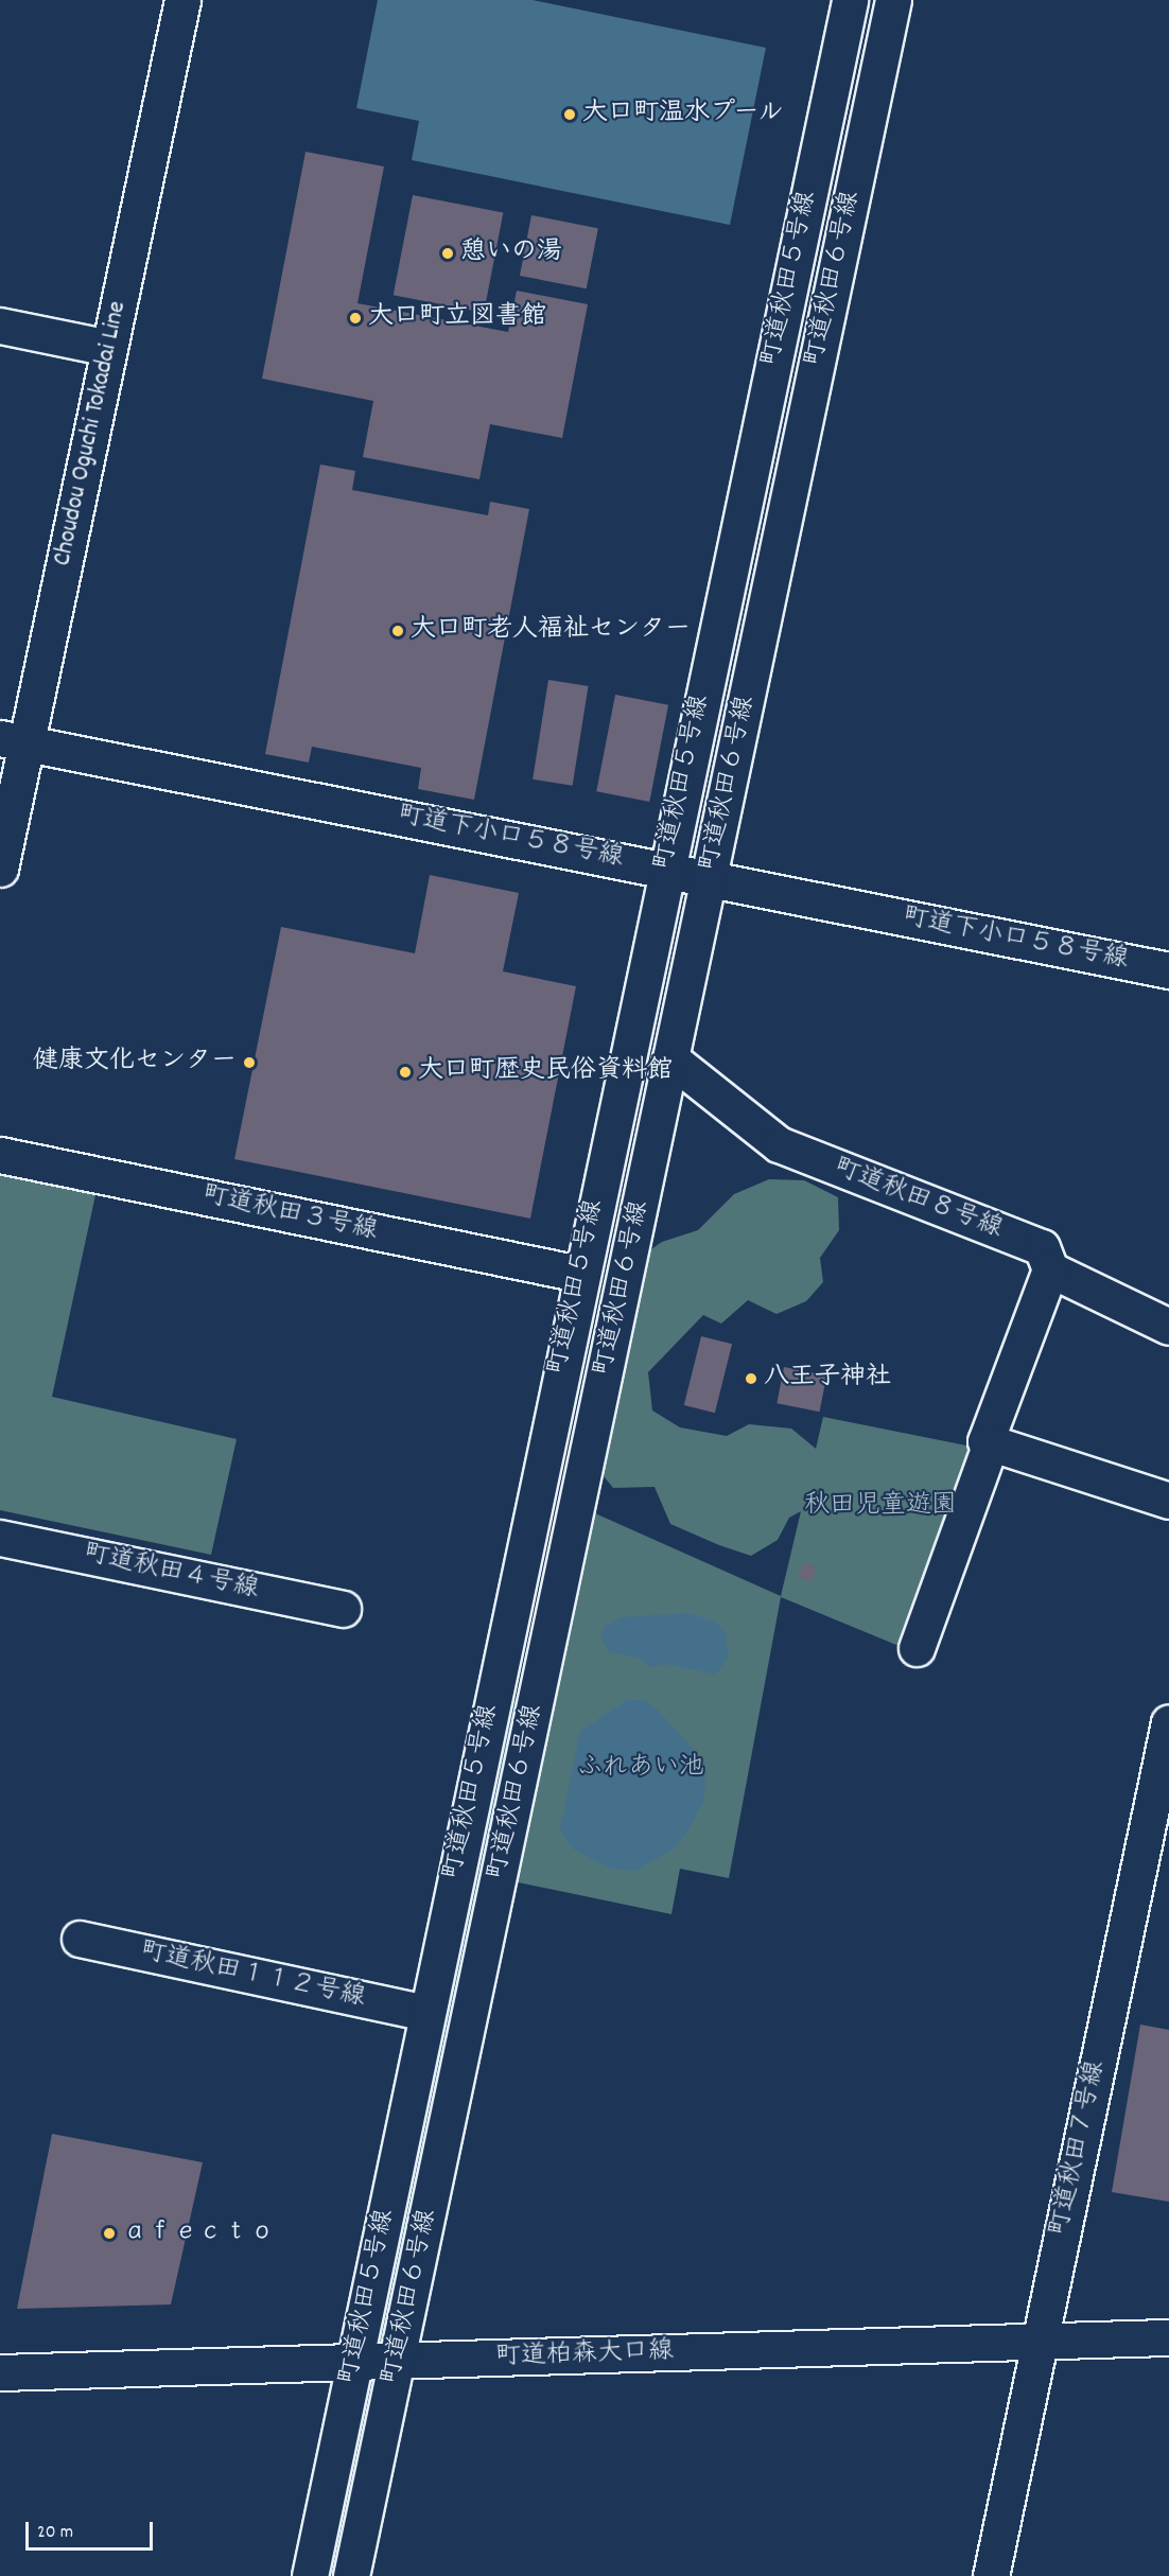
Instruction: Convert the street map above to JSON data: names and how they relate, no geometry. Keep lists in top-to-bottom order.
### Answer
{
  "streets": {
    "street": [
      "町道秋田５号線",
      "町道秋田６号線",
      "Choudou Oguchi Tokadai Line",
      "町道下小口５８号線",
      "町道秋田８号線",
      "町道秋田３号線",
      "町道秋田４号線",
      "町道秋田１１２号線",
      "町道秋田７号線",
      "町道柏森大口線"
    ]
  },
  "crossings": [
    ["町道秋田５号線", "町道下小口５８号線"],
    ["町道秋田５号線", "町道秋田３号線"],
    ["町道秋田５号線", "町道秋田１１２号線"],
    ["町道秋田５号線", "町道柏森大口線"],
    ["町道秋田６号線", "町道下小口５８号線"],
    ["町道秋田６号線", "町道秋田８号線"],
    ["町道秋田６号線", "町道柏森大口線"],
    ["Choudou Oguchi Tokadai Line", "町道下小口５８号線"],
    ["町道秋田７号線", "町道柏森大口線"]
  ],
  "parks": ["秋田児童遊園", "ふれあい池"],
  "places": [
    "大口町温水プール",
    "憩いの湯",
    "大口町立図書館",
    "大口町老人福祉センター",
    "健康文化センター",
    "大口町歴史民俗資料館",
    "八王子神社",
    "ａｆｅｃｔｏ"
  ],
  "scale_bar": "20 m"
}
